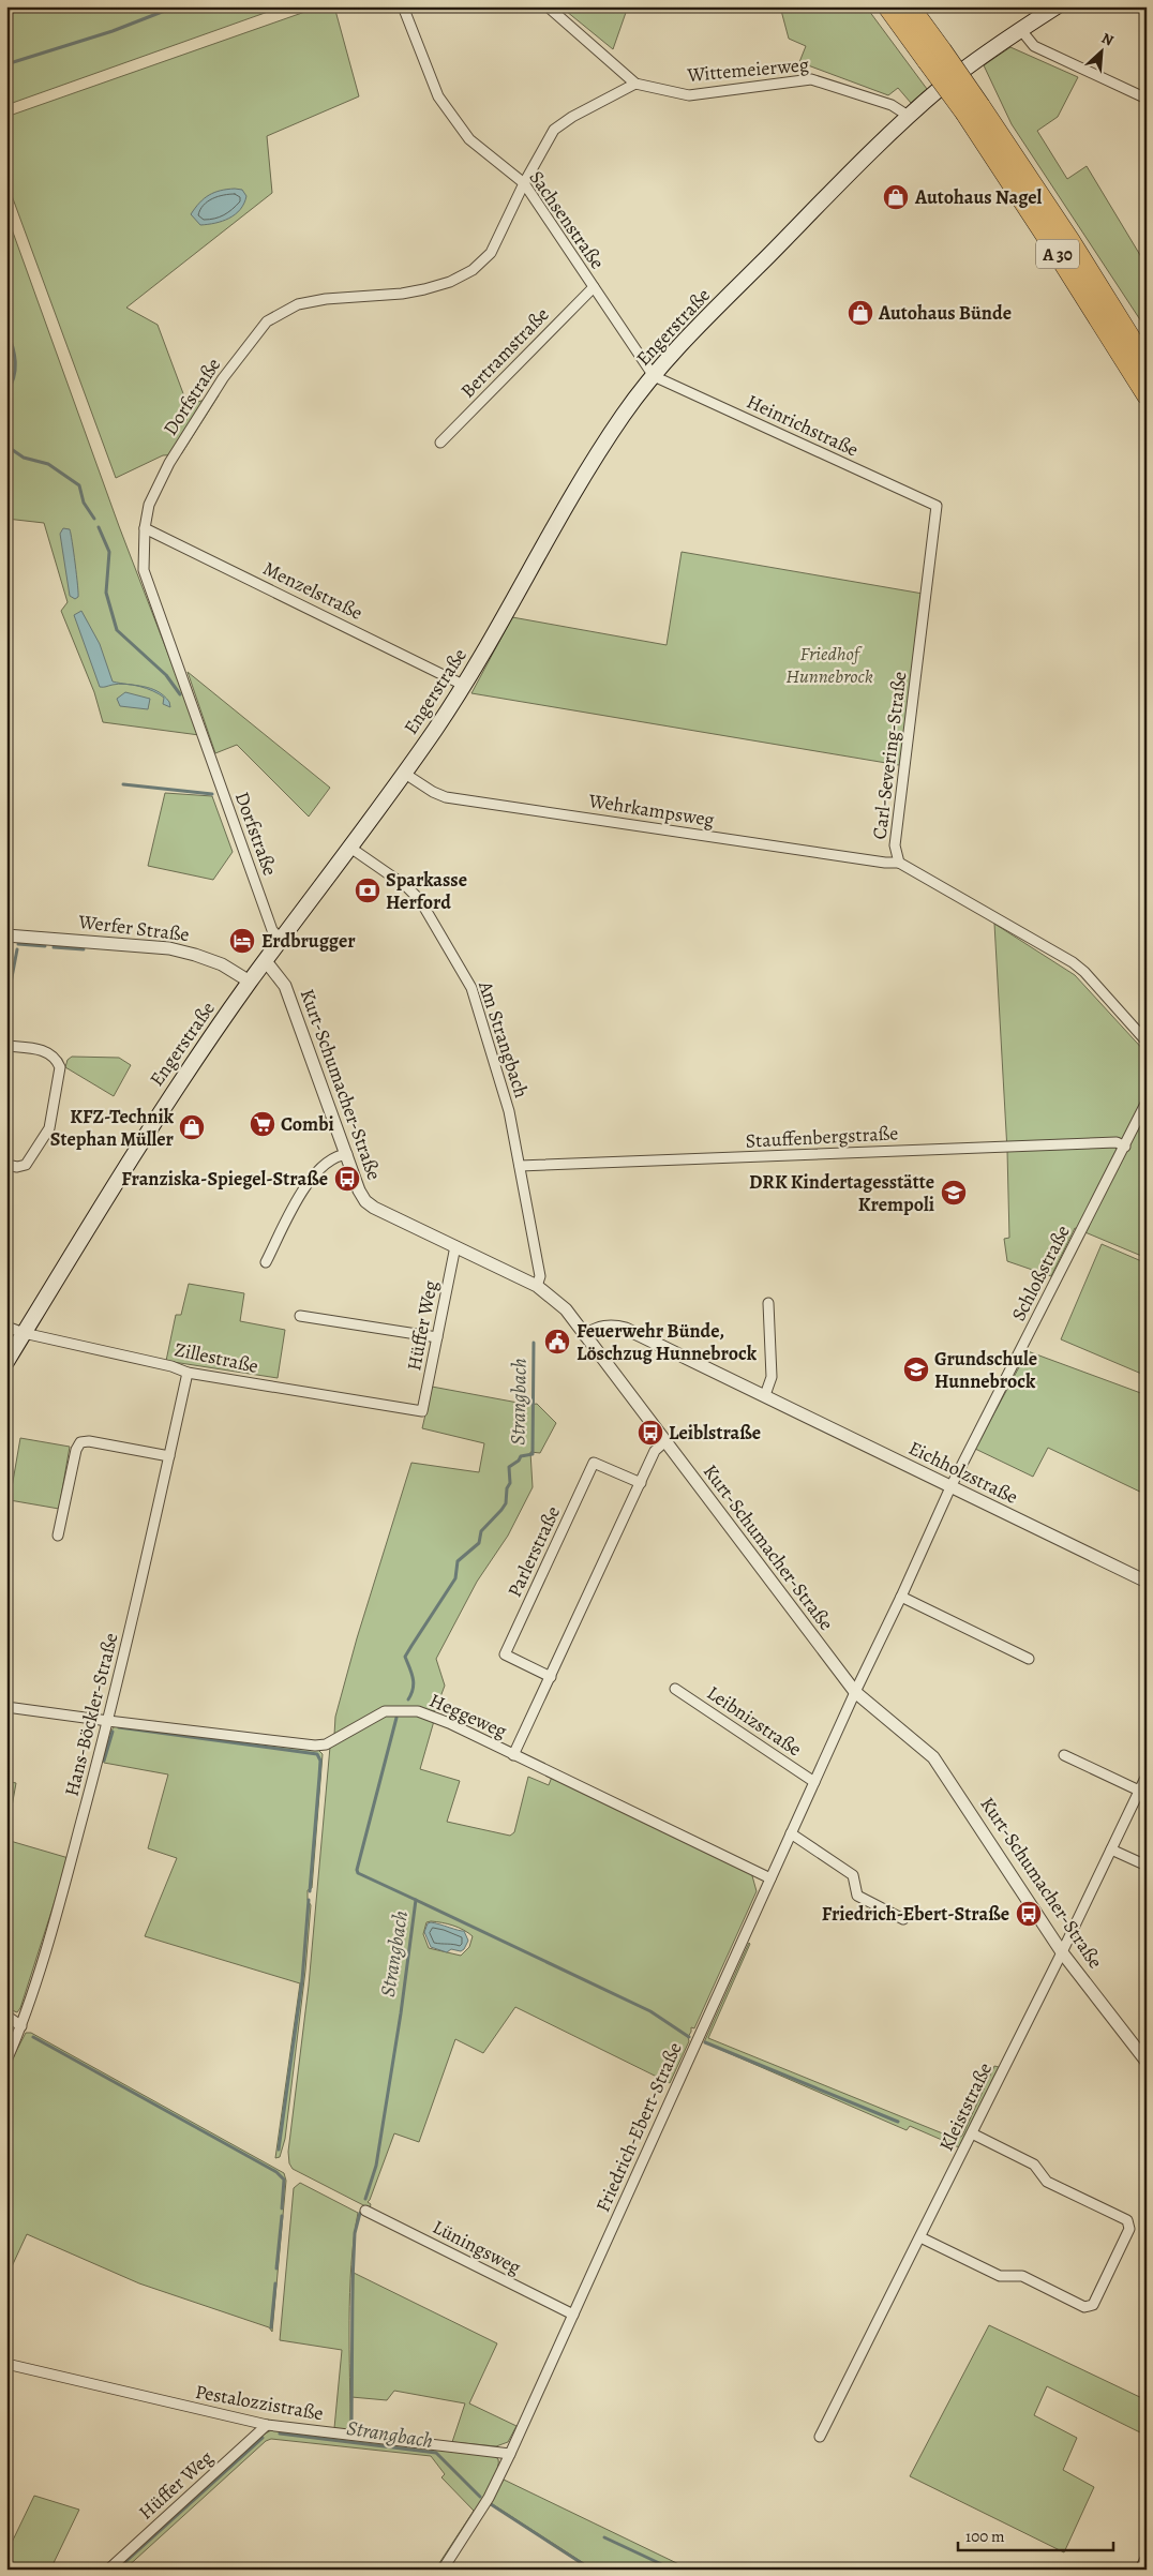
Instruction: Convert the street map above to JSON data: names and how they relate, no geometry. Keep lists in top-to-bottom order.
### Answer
{
  "streets": {
    "highway": ["A 30"],
    "main road": ["Engerstraße"],
    "street": [
      "Wittemeierweg",
      "Sachsenstraße",
      "Bertramstraße",
      "Dorfstraße",
      "Heinrichstraße",
      "Menzelstraße",
      "Carl-Severing-Straße",
      "Wehrkampsweg",
      "Werfer Straße",
      "Am Strangbach",
      "Kurt-Schumacher-Straße",
      "Stauffenbergstraße",
      "Schloßstraße",
      "Hüffer Weg",
      "Zillestraße",
      "Eichholzstraße",
      "Parlerstraße",
      "Hans-Böckler-Straße",
      "Heggeweg",
      "Leibnizstraße",
      "Kleiststraße",
      "Friedrich-Ebert-Straße",
      "Lüningsweg",
      "Pestalozzistraße"
    ]
  },
  "crossings": [
    ["Wittemeierweg", "Engerstraße"],
    ["Wittemeierweg", "Dorfstraße"],
    ["Sachsenstraße", "Engerstraße"],
    ["Sachsenstraße", "Bertramstraße"],
    ["Sachsenstraße", "Dorfstraße"],
    ["Sachsenstraße", "Heinrichstraße"],
    ["Engerstraße", "Dorfstraße"],
    ["Engerstraße", "Heinrichstraße"],
    ["Engerstraße", "Menzelstraße"],
    ["Engerstraße", "Wehrkampsweg"],
    ["Engerstraße", "Werfer Straße"],
    ["Engerstraße", "Am Strangbach"],
    ["Engerstraße", "Kurt-Schumacher-Straße"],
    ["Engerstraße", "Zillestraße"],
    ["Dorfstraße", "Menzelstraße"],
    ["Heinrichstraße", "Carl-Severing-Straße"],
    ["Carl-Severing-Straße", "Wehrkampsweg"],
    ["Am Strangbach", "Kurt-Schumacher-Straße"],
    ["Am Strangbach", "Stauffenbergstraße"],
    ["Kurt-Schumacher-Straße", "Schloßstraße"],
    ["Kurt-Schumacher-Straße", "Hüffer Weg"],
    ["Kurt-Schumacher-Straße", "Eichholzstraße"],
    ["Kurt-Schumacher-Straße", "Kleiststraße"],
    ["Kurt-Schumacher-Straße", "Friedrich-Ebert-Straße"],
    ["Stauffenbergstraße", "Schloßstraße"],
    ["Schloßstraße", "Eichholzstraße"],
    ["Schloßstraße", "Friedrich-Ebert-Straße"],
    ["Hüffer Weg", "Zillestraße"],
    ["Hüffer Weg", "Pestalozzistraße"],
    ["Zillestraße", "Hans-Böckler-Straße"],
    ["Hans-Böckler-Straße", "Heggeweg"],
    ["Heggeweg", "Friedrich-Ebert-Straße"],
    ["Leibnizstraße", "Friedrich-Ebert-Straße"],
    ["Friedrich-Ebert-Straße", "Lüningsweg"],
    ["Friedrich-Ebert-Straße", "Pestalozzistraße"]
  ],
  "water": ["Strangbach"],
  "parks": ["Friedhof Hunnebrock"],
  "places": {
    "shop": ["Autohaus Nagel", "Autohaus Bünde", "KFZ-Technik Stephan Müller"],
    "bank": ["Sparkasse Herford"],
    "hotel": ["Erdbrugger"],
    "supermarket": ["Combi"],
    "bus stop": ["Franziska-Spiegel-Straße", "Leiblstraße", "Friedrich-Ebert-Straße"],
    "school or university": ["DRK Kindertagesstätte Krempoli", "Grundschule Hunnebrock"],
    "public building": ["Feuerwehr Bünde, Löschzug Hunnebrock"]
  },
  "scale_bar": "100 m",
  "north": "top right"
}
